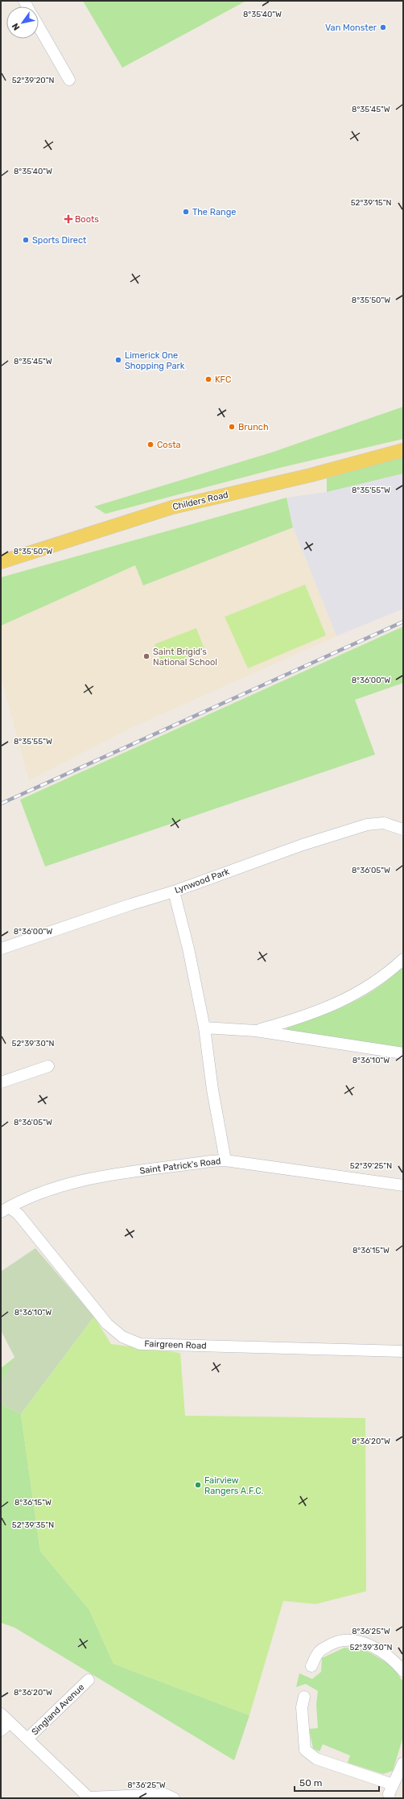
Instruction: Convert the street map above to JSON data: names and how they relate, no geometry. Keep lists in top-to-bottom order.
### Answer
{
  "streets": {
    "main road": ["Childers Road"],
    "street": [
      "Lynwood Park",
      "Saint Patrick's Road",
      "Fairgreen Road",
      "Singland Avenue"
    ]
  },
  "crossings": [
    ["Saint Patrick's Road", "Fairgreen Road"]
  ],
  "places": {
    "other": [
      "Van Monster",
      "The Range",
      "Sports Direct",
      "Limerick One Shopping Park",
      "KFC",
      "Brunch",
      "Costa",
      "Saint Brigid's National School",
      "Fairview Rangers A.F.C."
    ],
    "health": ["Boots"]
  },
  "scale_bar": "50 m",
  "north": "bottom left",
  "coordinates": [
    "8°35'40\"W",
    "52°39'20\"N",
    "8°35'45\"W",
    "52°39'15\"N",
    "8°35'50\"W",
    "8°35'55\"W",
    "8°36'00\"W",
    "8°36'05\"W",
    "52°39'30\"N",
    "8°36'10\"W",
    "52°39'25\"N",
    "8°36'15\"W",
    "8°36'20\"W",
    "52°39'35\"N",
    "8°36'25\"W"
  ]
}
